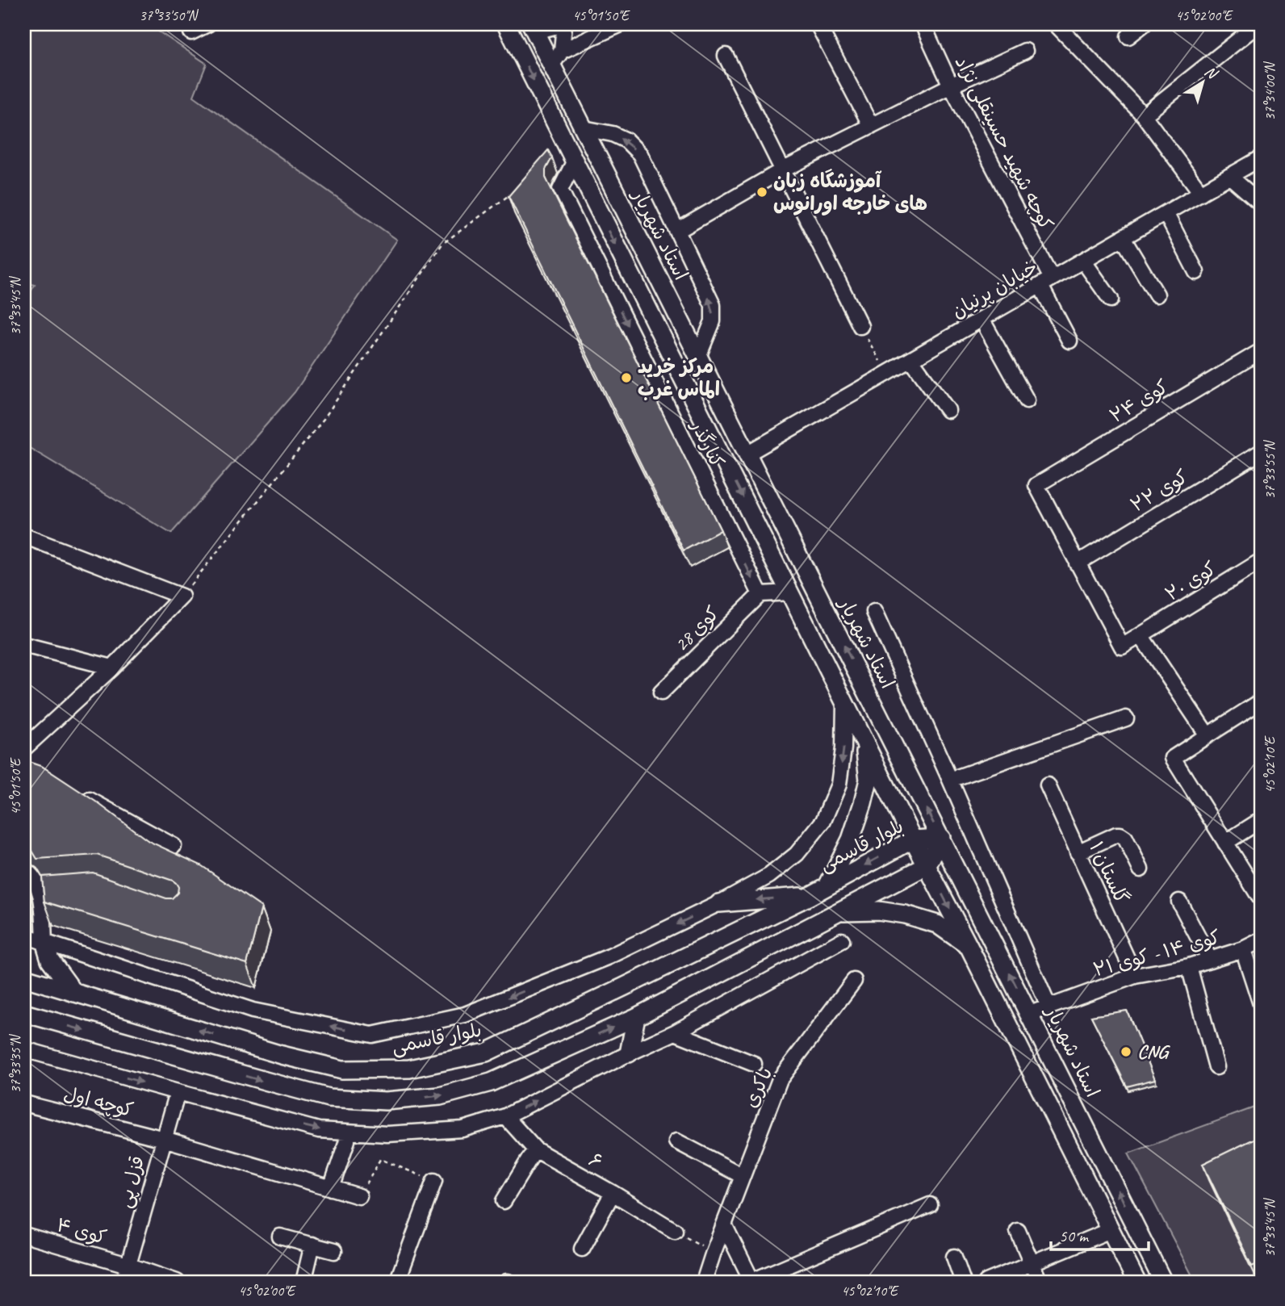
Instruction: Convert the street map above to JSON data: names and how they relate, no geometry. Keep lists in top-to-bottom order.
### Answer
{
  "streets": {
    "main road": ["استاد شهریار", "بلوار قاسمی"],
    "street": [
      "کوچه شهید حسینقلی نژاد",
      "خیابان پرنیان",
      "کوی ۲۴",
      "کنارگذر",
      "کوی ۲۲",
      "کوی ۲۰",
      "کوی 28",
      "۱ گلستان",
      "کوی ۱۴ - کوی ۲۱",
      "باکری",
      "کوچه اول",
      "۶",
      "قزل پی",
      "کوی ۴"
    ]
  },
  "crossings": [
    ["کوچه شهید حسینقلی نژاد", "خیابان پرنیان"],
    ["استاد شهریار", "خیابان پرنیان"],
    ["استاد شهریار", "بلوار قاسمی"],
    ["استاد شهریار", "کوی ۱۴ - کوی ۲۱"],
    ["کوی ۲۴", "کوی ۲۲"],
    ["کوی ۲۴", "کوی ۲۰"],
    ["کنارگذر", "کوی 28"],
    ["کوی ۲۲", "کوی ۲۰"],
    ["۱ گلستان", "کوی ۱۴ - کوی ۲۱"],
    ["کوچه اول", "قزل پی"],
    ["قزل پی", "کوی ۴"]
  ],
  "one_way": ["کنارگذر"],
  "places": ["آموزشگاه زبان های خارجه اورانوس", "مرکز خرید الماس غرب", "CNG"],
  "scale_bar": "50 m",
  "north": "top right",
  "coordinates": [
    "37°33'50\"N",
    "45°01'50\"E",
    "45°02'00\"E",
    "37°34'00\"N",
    "37°33'45\"N",
    "37°33'55\"N",
    "45°02'10\"E",
    "37°33'35\"N"
  ]
}
